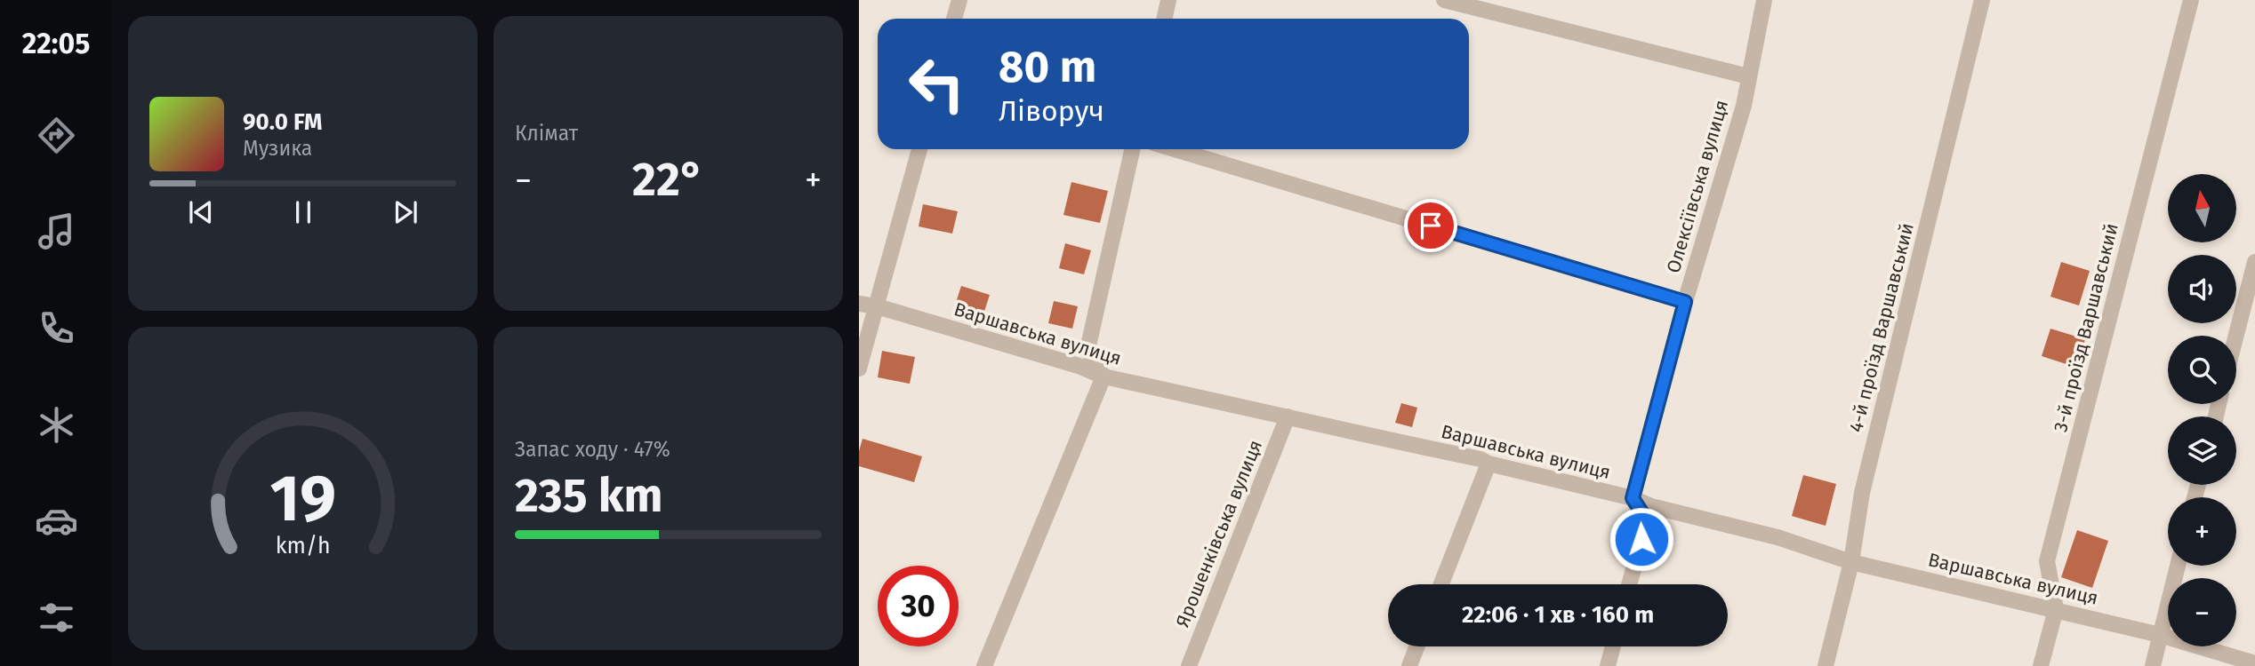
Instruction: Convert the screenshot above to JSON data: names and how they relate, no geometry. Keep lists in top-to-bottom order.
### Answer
{
  "streets": {
    "street": [
      "Олексіївська вулиця",
      "4-й проїзд Варшавський",
      "3-й проїзд Варшавський",
      "Варшавська вулиця",
      "Ярошенківська вулиця"
    ]
  },
  "crossings": [
    ["Олексіївська вулиця", "Варшавська вулиця"],
    ["4-й проїзд Варшавський", "Варшавська вулиця"],
    ["3-й проїзд Варшавський", "Варшавська вулиця"],
    ["Варшавська вулиця", "Ярошенківська вулиця"]
  ],
  "north": "top",
  "page": {
    "tabs": "22:05",
    "tile": [
      "Клімат",
      ["Запас ходу · 47%", "235 km"]
    ],
    "turn": ["80 m", "Ліворуч"],
    "song": ["90.0 FM", "Музика"],
    "heat": ["−", "22°", "+"],
    "map_buttons": ["+", "−"],
    "limit": "30",
    "trip": "22:06 · 1 хв · 160 m",
    "gauge": ["19", "km/h"]
  }
}
